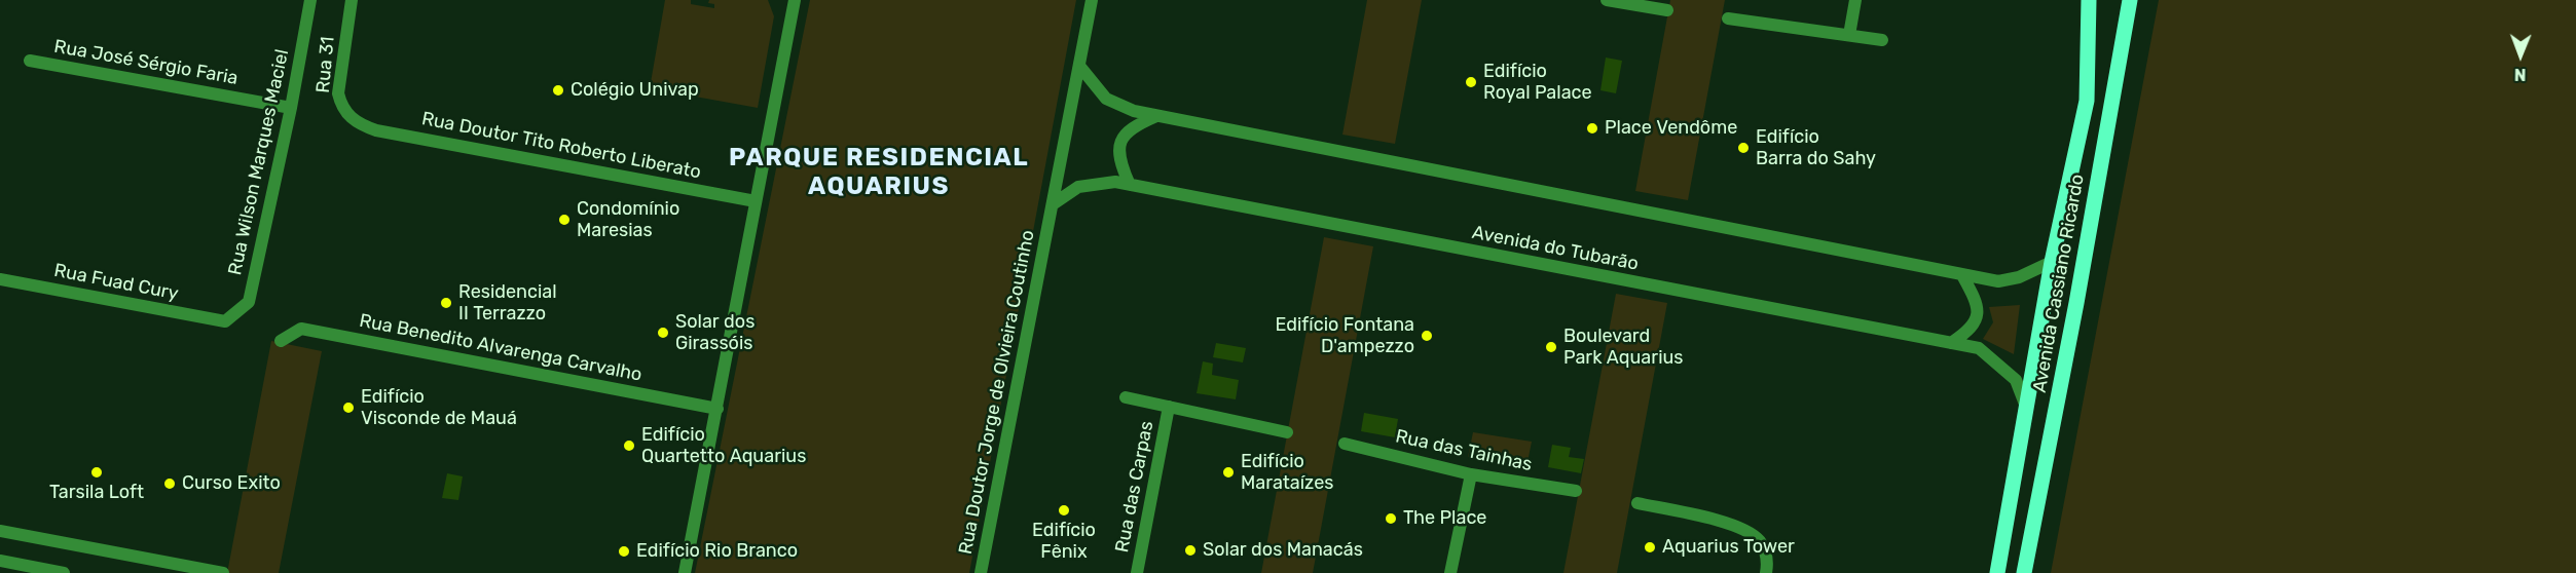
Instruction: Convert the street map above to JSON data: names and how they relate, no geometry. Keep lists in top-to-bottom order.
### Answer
{
  "streets": {
    "main road": ["Avenida Cassiano Ricardo"],
    "street": [
      "Rua José Sérgio Faria",
      "Rua 31",
      "Rua Doutor Tito Roberto Liberato",
      "Rua Wilson Marques Maciel",
      "Avenida do Tubarão",
      "Rua Fuad Cury",
      "Rua Benedito Alvarenga Carvalho",
      "Rua Doutor Jorge de Olvieira Coutinho",
      "Rua das Tainhas",
      "Rua das Carpas"
    ]
  },
  "crossings": [
    ["Rua José Sérgio Faria", "Rua Wilson Marques Maciel"],
    ["Rua 31", "Rua Doutor Tito Roberto Liberato"],
    ["Rua Wilson Marques Maciel", "Rua Fuad Cury"],
    ["Avenida do Tubarão", "Avenida Cassiano Ricardo"],
    ["Avenida do Tubarão", "Rua Doutor Jorge de Olvieira Coutinho"]
  ],
  "districts": ["PARQUE RESIDENCIAL AQUARIUS"],
  "places": [
    "Edifício Royal Palace",
    "Colégio Univap",
    "Place Vendôme",
    "Edifício Barra do Sahy",
    "Condomínio Maresias",
    "Residencial II Terrazzo",
    "Solar dos Girassóis",
    "Edifício Fontana D'ampezzo",
    "Boulevard Park Aquarius",
    "Edifício Visconde de Mauá",
    "Edifício Quartetto Aquarius",
    "Tarsila Loft",
    "Edifício Marataízes",
    "Curso Exito",
    "Edifício Fênix",
    "The Place",
    "Aquarius Tower",
    "Solar dos Manacás",
    "Edifício Rio Branco"
  ],
  "north": "bottom"
}
